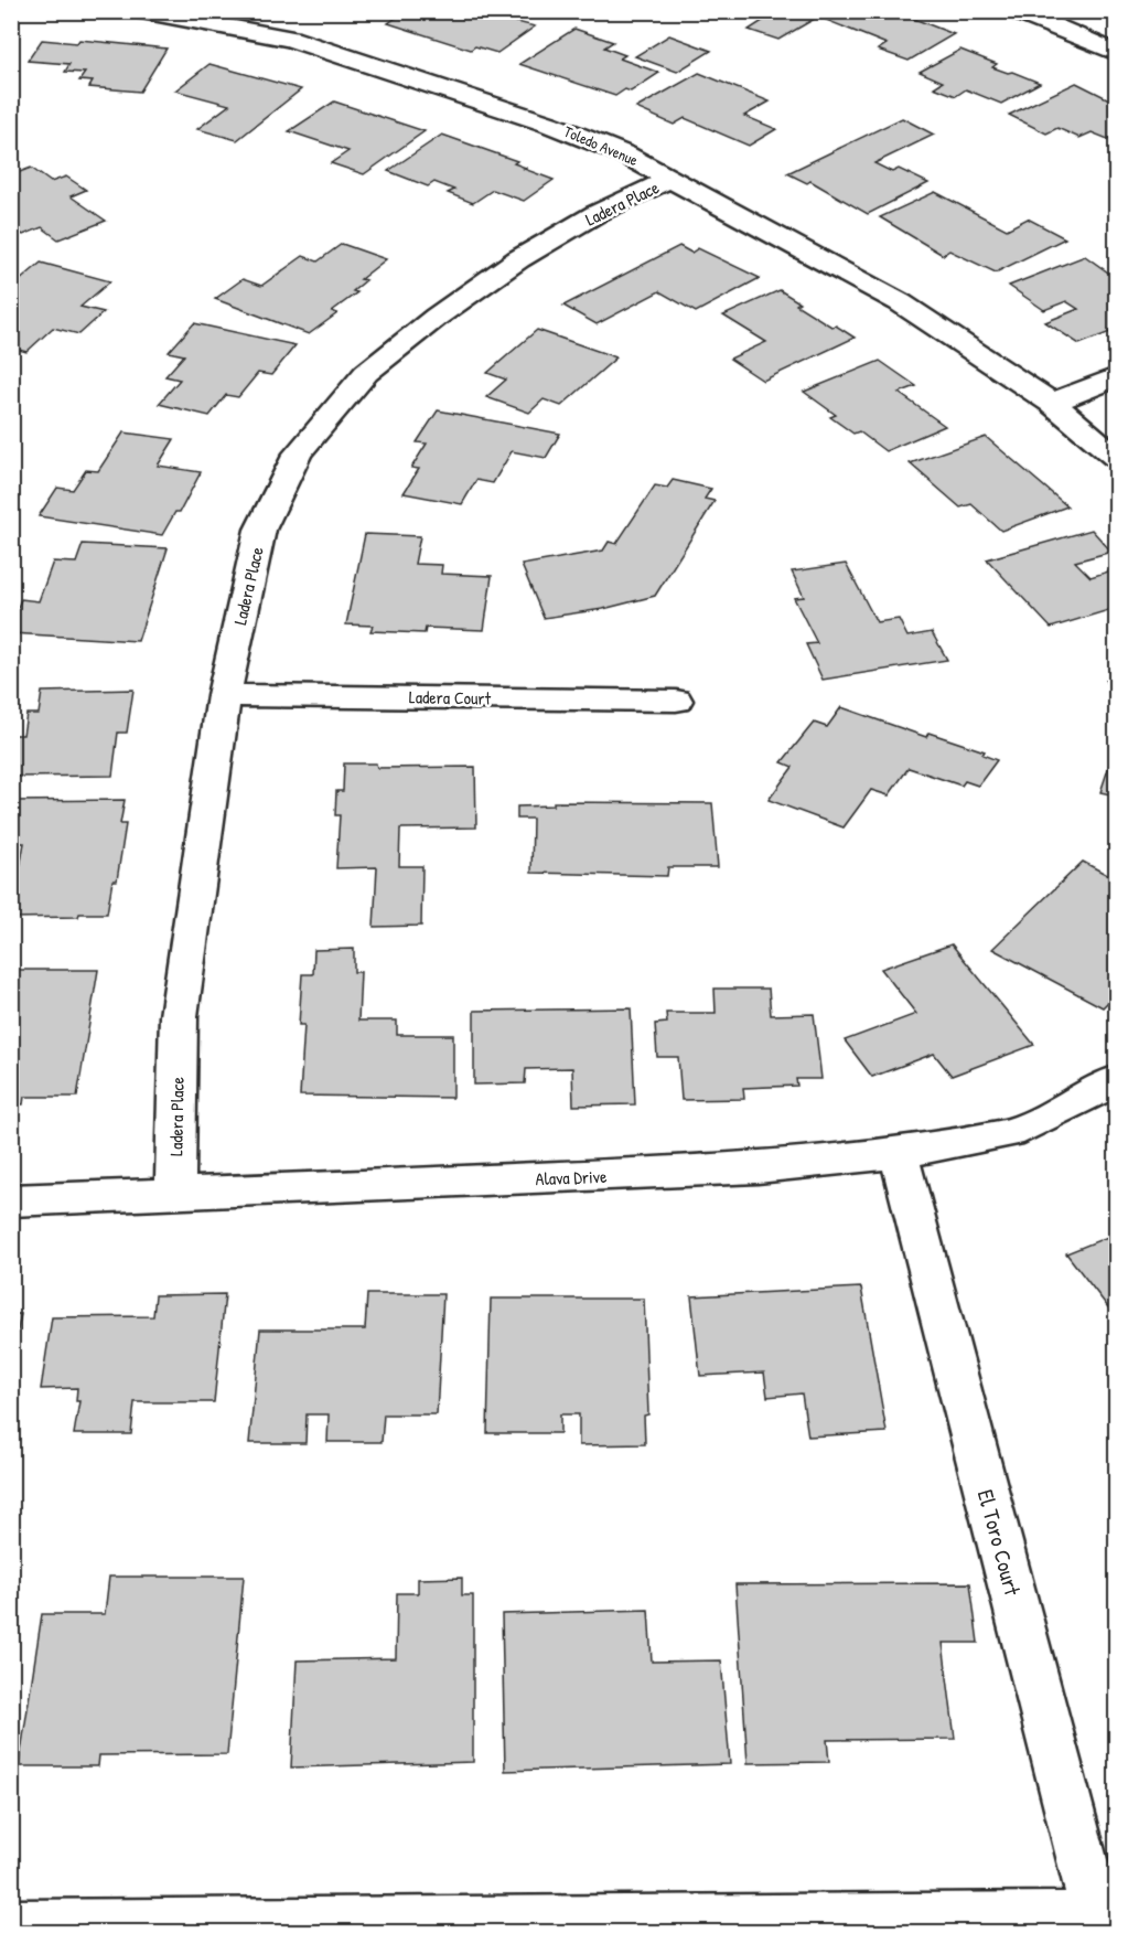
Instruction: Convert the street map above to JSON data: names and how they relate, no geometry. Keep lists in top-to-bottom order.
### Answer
{
  "streets": {
    "street": [
      "Toledo Avenue",
      "Ladera Place",
      "Ladera Court",
      "Alava Drive",
      "El Toro Court"
    ]
  },
  "crossings": [
    ["Toledo Avenue", "Ladera Place"],
    ["Ladera Place", "Ladera Court"],
    ["Ladera Place", "Alava Drive"],
    ["Alava Drive", "El Toro Court"]
  ]
}
